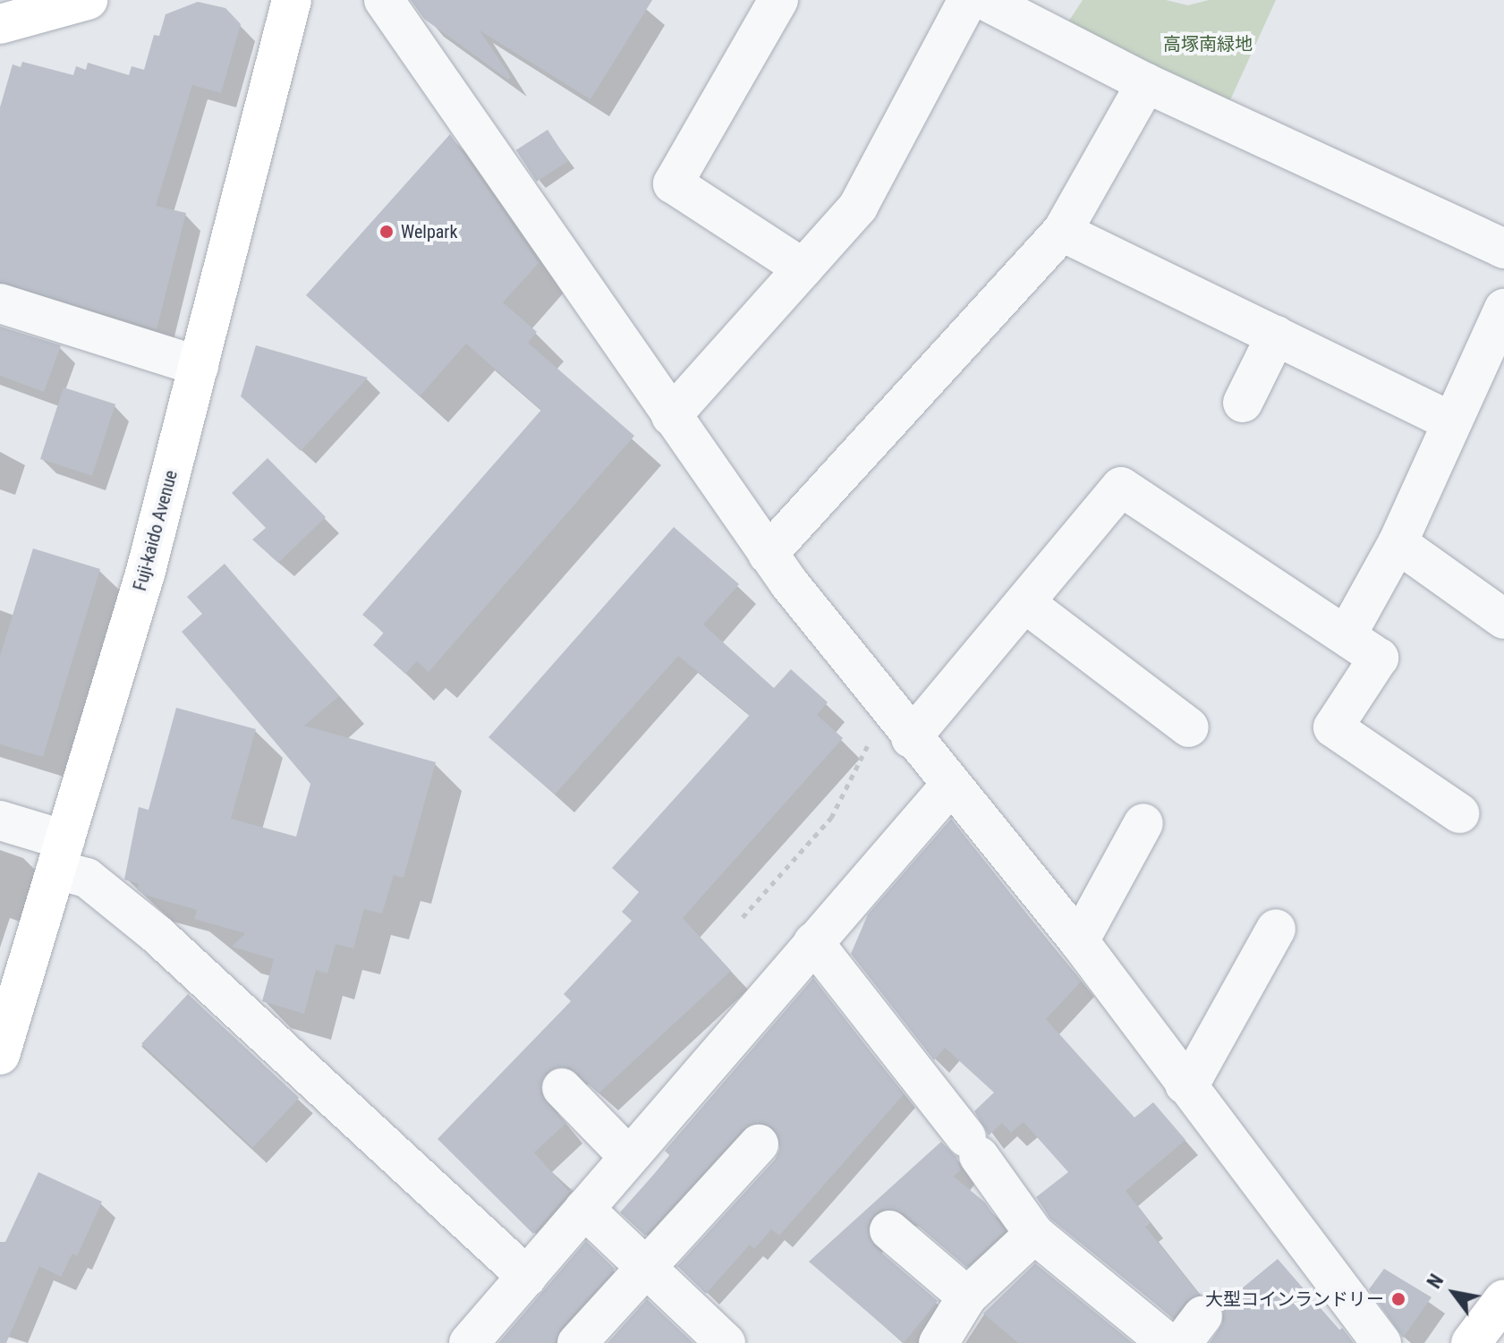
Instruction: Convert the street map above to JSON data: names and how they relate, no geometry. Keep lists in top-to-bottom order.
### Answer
{
  "streets": {
    "main road": ["Fuji-kaido Avenue"]
  },
  "parks": ["高塚南緑地"],
  "places": ["Welpark", "大型コインランドリー"],
  "north": "top left"
}
